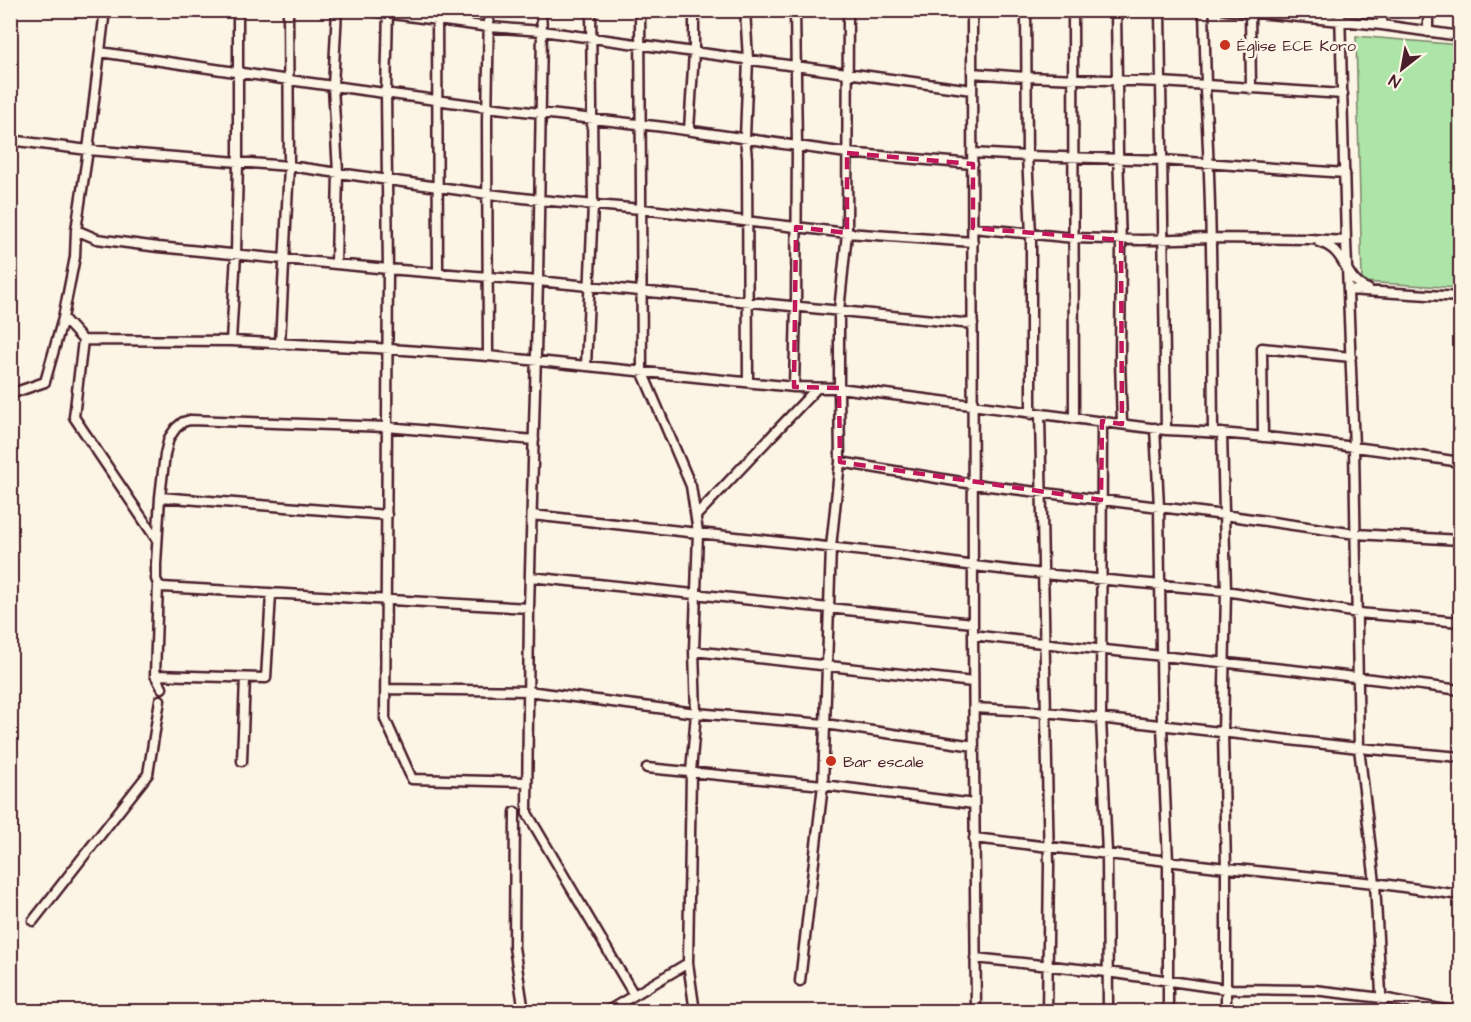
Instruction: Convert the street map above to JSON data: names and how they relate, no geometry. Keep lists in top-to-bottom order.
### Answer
{
  "places": ["Église ECE Koro", "Bar escale"],
  "north": "bottom left"
}
